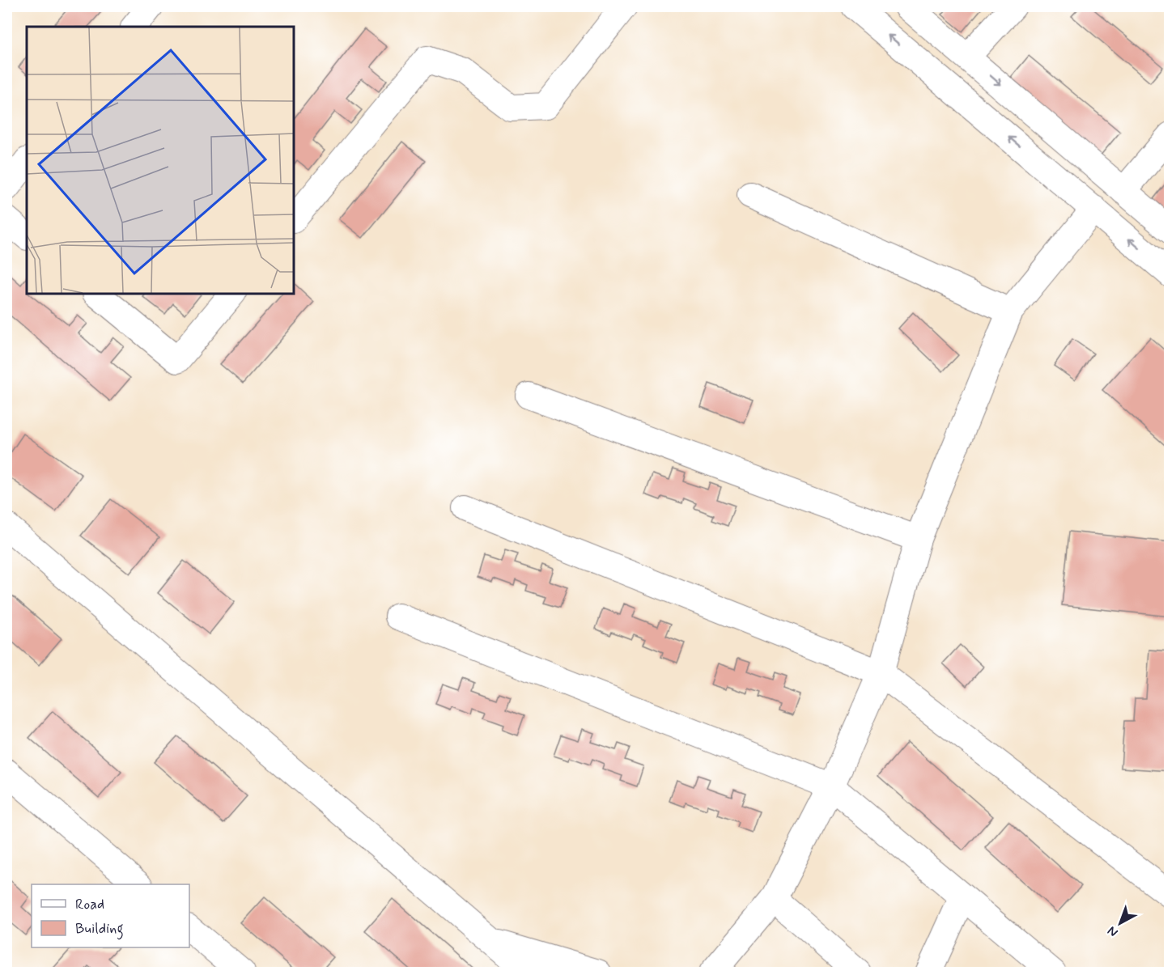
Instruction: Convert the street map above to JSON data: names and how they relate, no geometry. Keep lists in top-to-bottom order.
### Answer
{
  "legend": ["Road", "Building"],
  "north": "bottom left"
}
